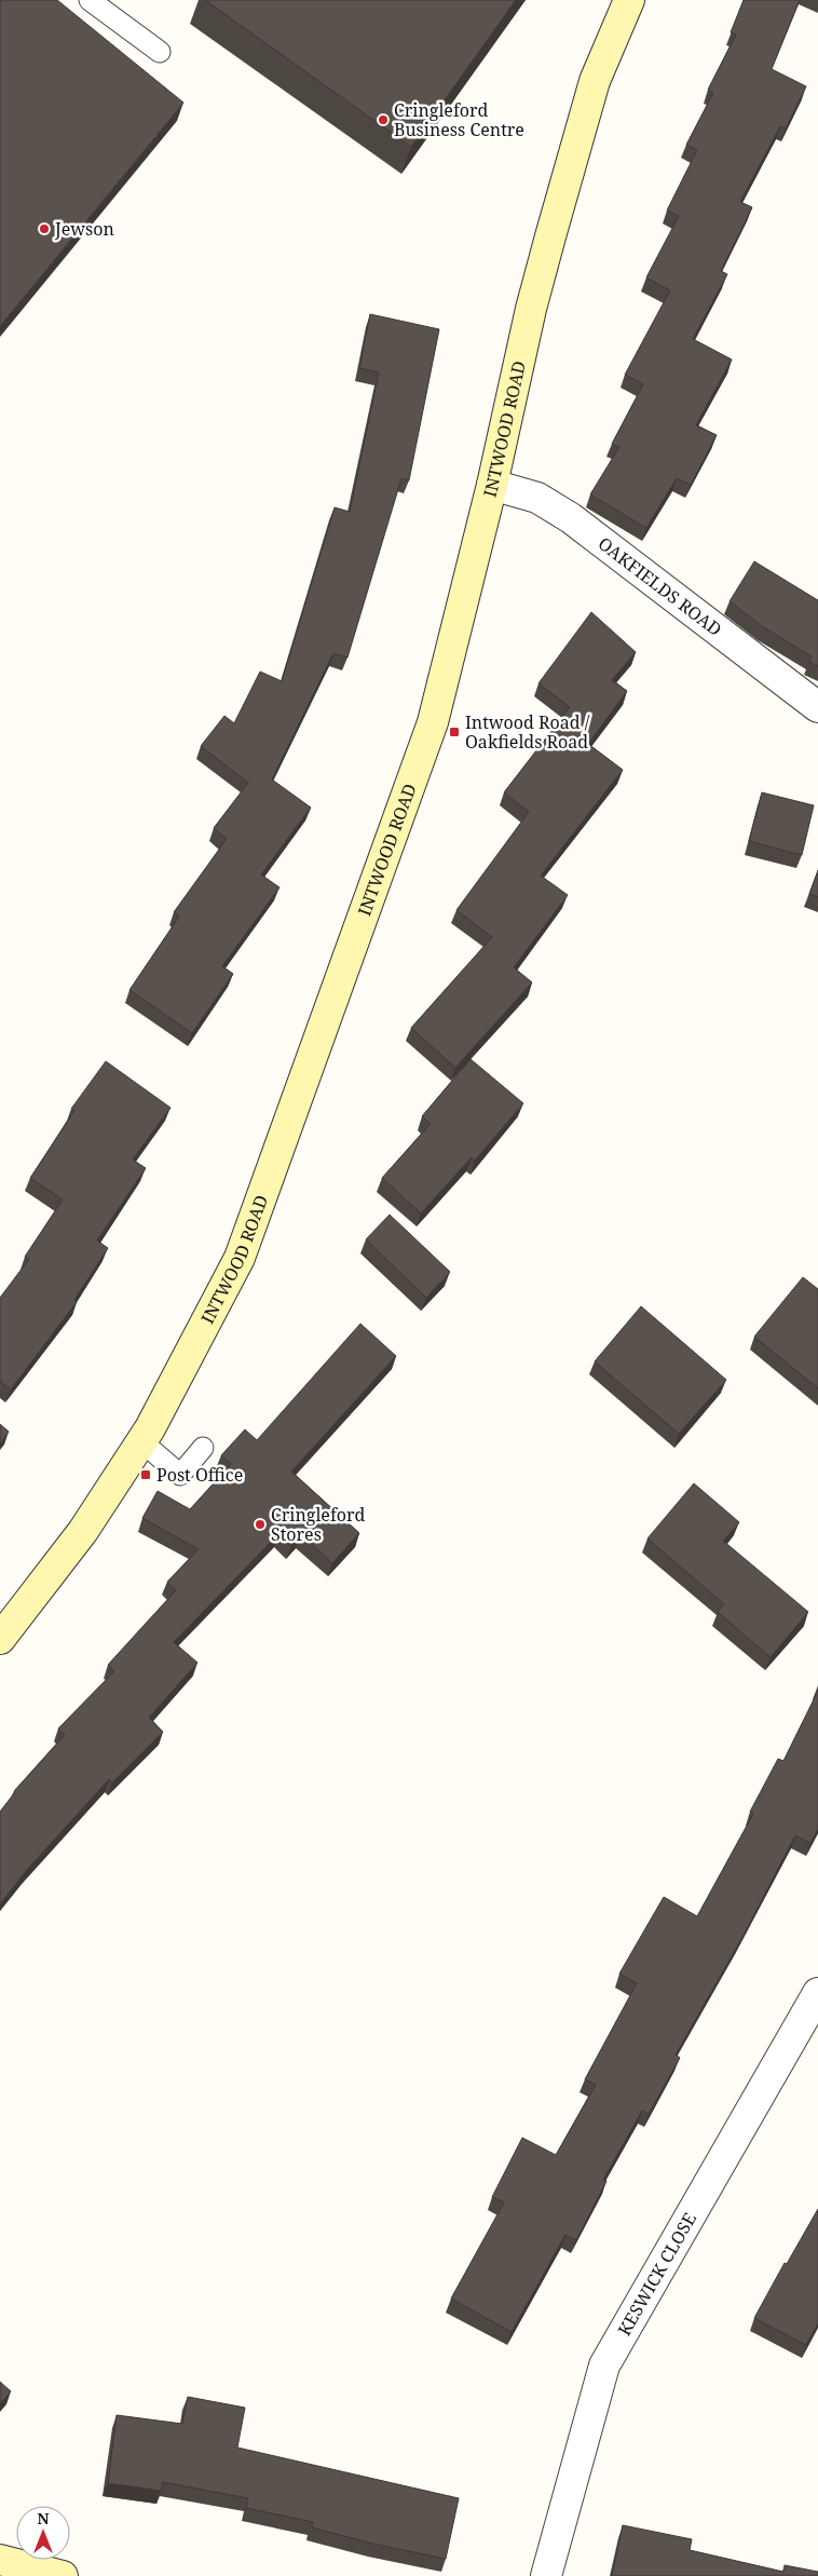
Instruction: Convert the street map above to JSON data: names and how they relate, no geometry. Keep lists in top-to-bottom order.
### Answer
{
  "streets": {
    "street": ["INTWOOD ROAD", "OAKFIELDS ROAD", "KESWICK CLOSE"]
  },
  "crossings": [
    ["INTWOOD ROAD", "OAKFIELDS ROAD"]
  ],
  "places": {
    "other": ["Cringleford Business Centre", "Jewson", "Cringleford Stores"],
    "transit": ["Intwood Road / Oakfields Road", "Post Office"]
  },
  "north": "top"
}
